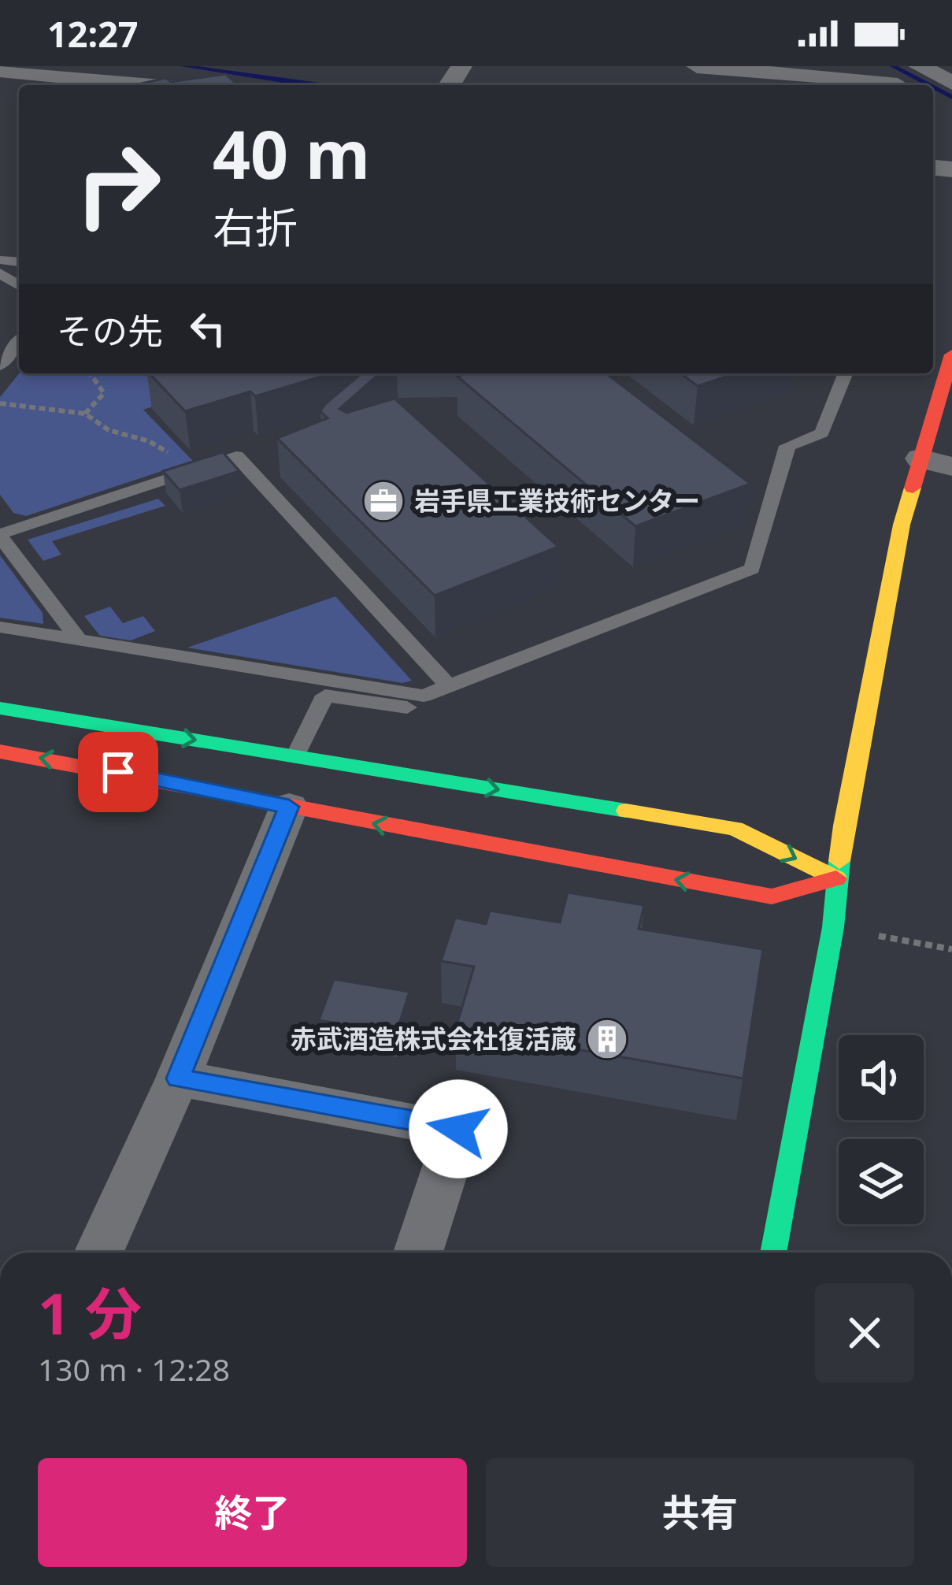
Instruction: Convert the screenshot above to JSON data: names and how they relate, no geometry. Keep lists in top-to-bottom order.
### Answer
{
  "places": {
    "office": ["岩手県工業技術センター"],
    "building": ["赤武酒造株式会社復活蔵"]
  },
  "page": {
    "status": "12:27",
    "turn": ["40 m", "右折"],
    "then": "その先",
    "heading": ["1 分", "130 m · 12:28"],
    "buttons": ["終了", "共有"]
  }
}
